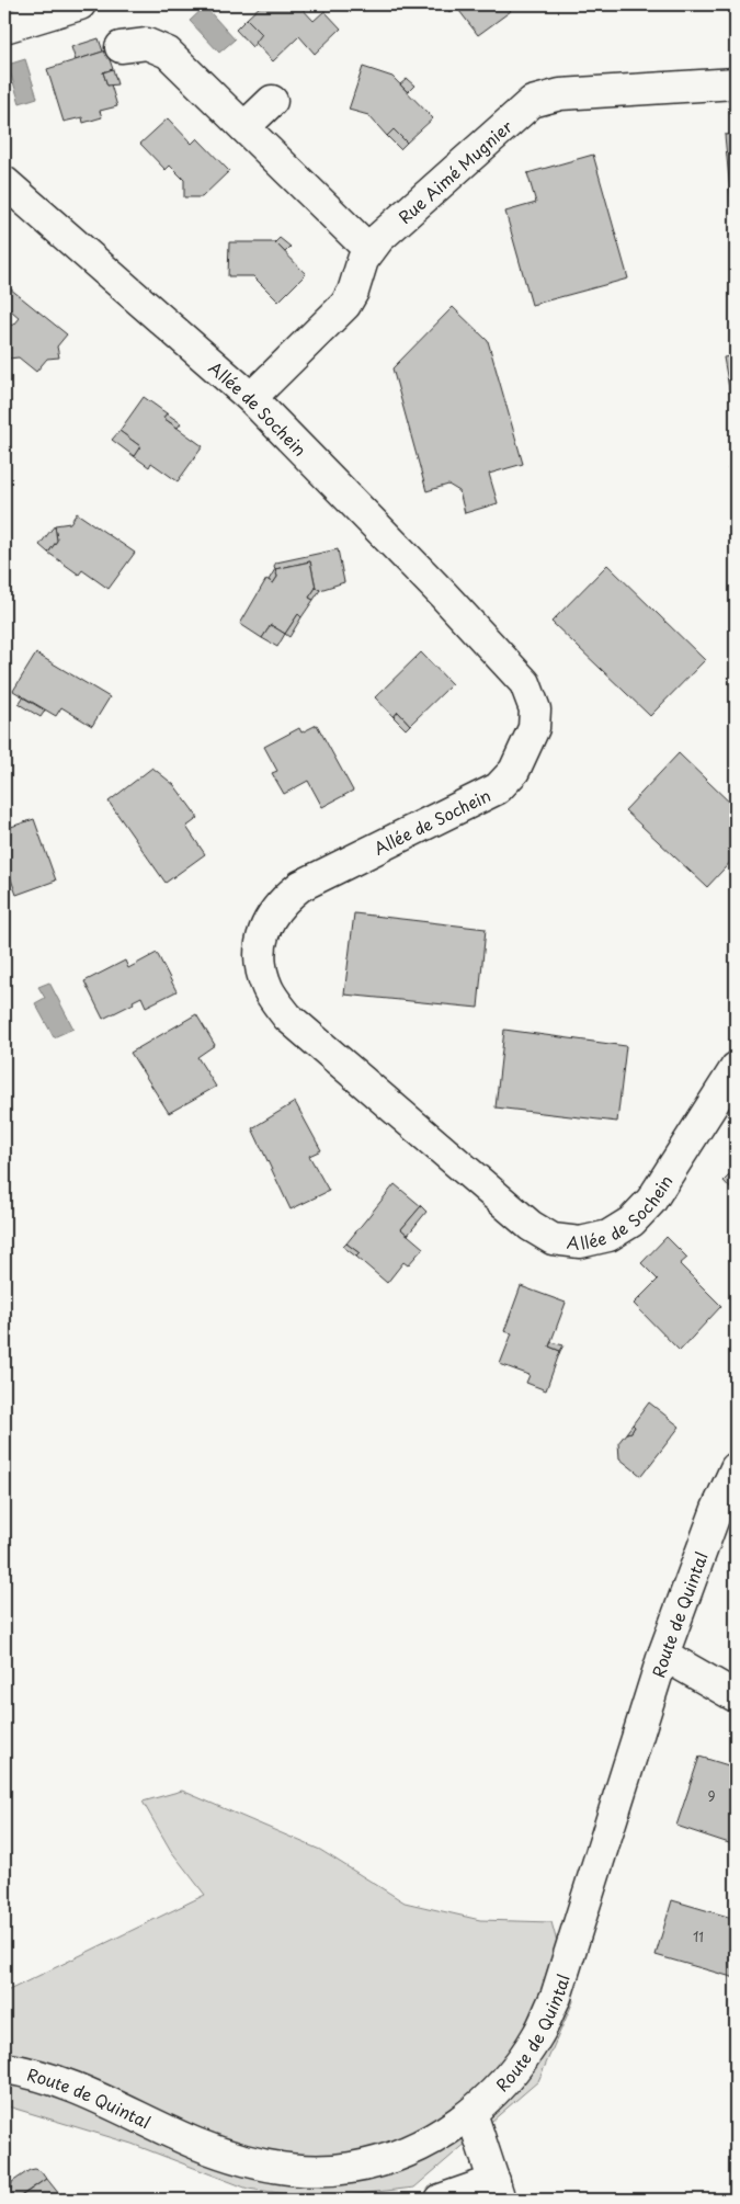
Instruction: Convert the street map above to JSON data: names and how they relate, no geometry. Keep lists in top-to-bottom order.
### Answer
{
  "streets": {
    "street": ["Rue Aimé Mugnier", "Allée de Sochein", "Route de Quintal"]
  },
  "crossings": [
    ["Rue Aimé Mugnier", "Allée de Sochein"]
  ],
  "house_numbers": ["9", "11"]
}
